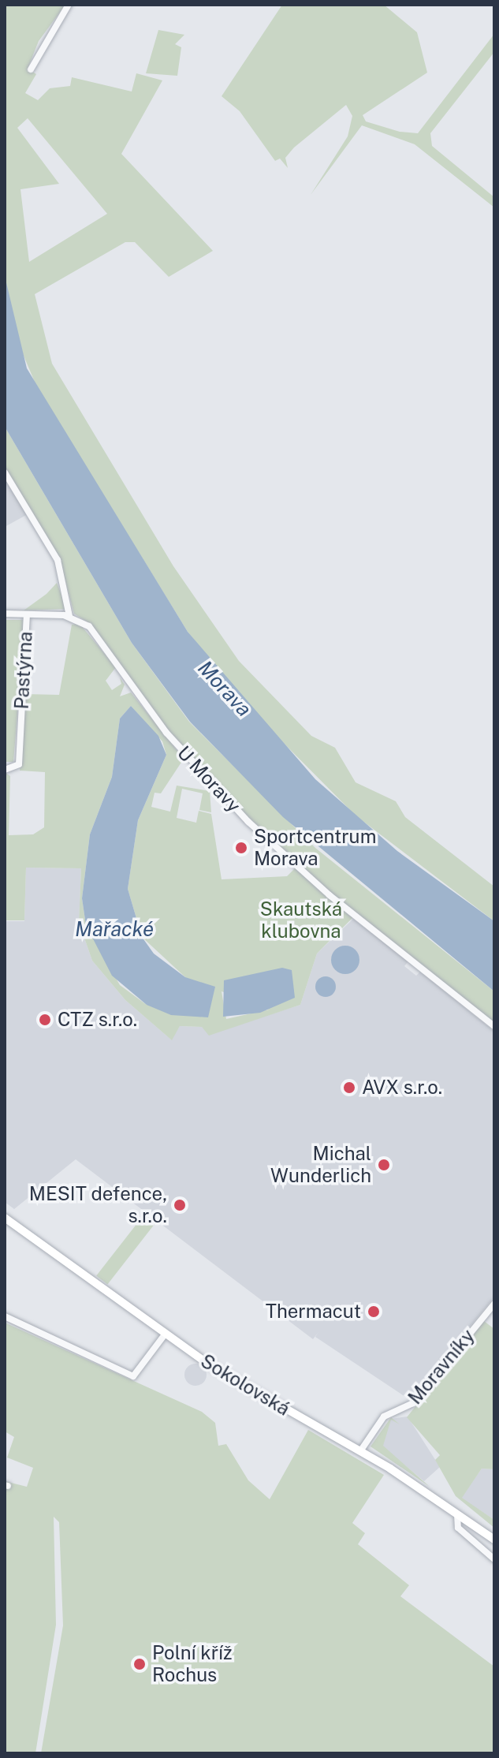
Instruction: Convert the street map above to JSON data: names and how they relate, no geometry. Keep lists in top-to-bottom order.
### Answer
{
  "streets": {
    "main road": ["Sokolovská"],
    "street": ["Pastýrna", "U Moravy", "Moravníky"]
  },
  "crossings": [
    ["Moravníky", "Sokolovská"]
  ],
  "water": ["Morava", "Mařacké"],
  "parks": ["Skautská klubovna"],
  "places": [
    "Sportcentrum Morava",
    "CTZ s.r.o.",
    "AVX s.r.o.",
    "Michal Wunderlich",
    "MESIT defence, s.r.o.",
    "Thermacut",
    "Polní kříž Rochus"
  ]
}
